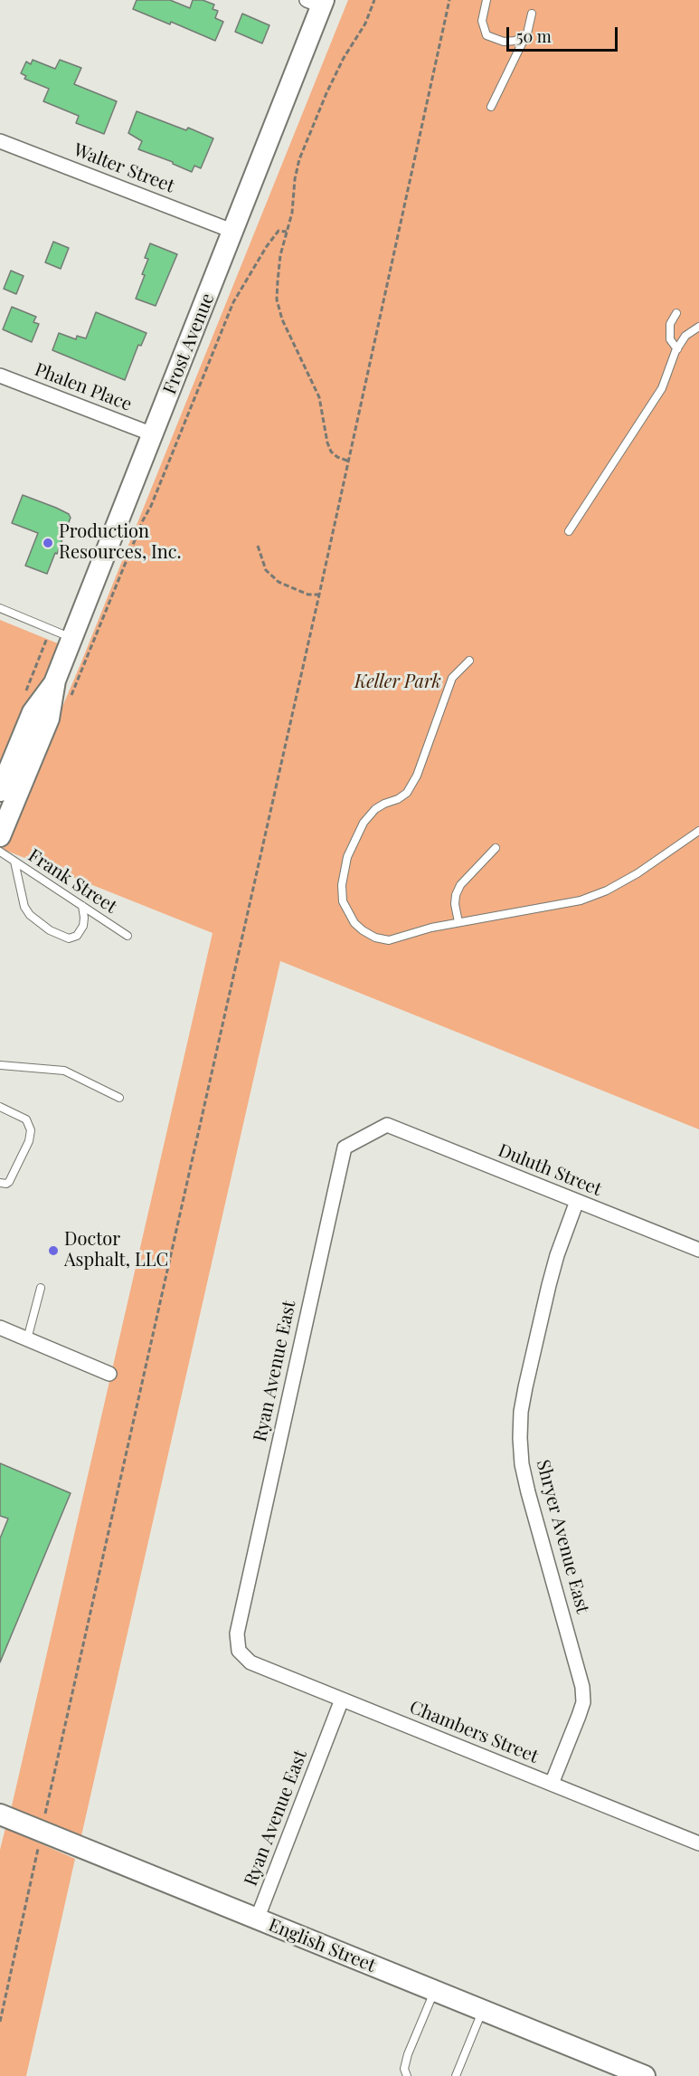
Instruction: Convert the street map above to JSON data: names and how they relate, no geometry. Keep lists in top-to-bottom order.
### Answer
{
  "streets": {
    "street": [
      "Walter Street",
      "Frost Avenue",
      "Phalen Place",
      "Duluth Street",
      "Ryan Avenue East",
      "Shryer Avenue East",
      "Chambers Street",
      "English Street"
    ],
    "lane": ["Frank Street"]
  },
  "crossings": [
    ["Walter Street", "Frost Avenue"],
    ["Frost Avenue", "Phalen Place"],
    ["Duluth Street", "Ryan Avenue East"],
    ["Duluth Street", "Shryer Avenue East"],
    ["Ryan Avenue East", "Chambers Street"],
    ["Ryan Avenue East", "English Street"],
    ["Shryer Avenue East", "Chambers Street"]
  ],
  "parks": ["Keller Park"],
  "places": ["Production Resources, Inc.", "Doctor Asphalt, LLC"],
  "scale_bar": "50 m"
}
